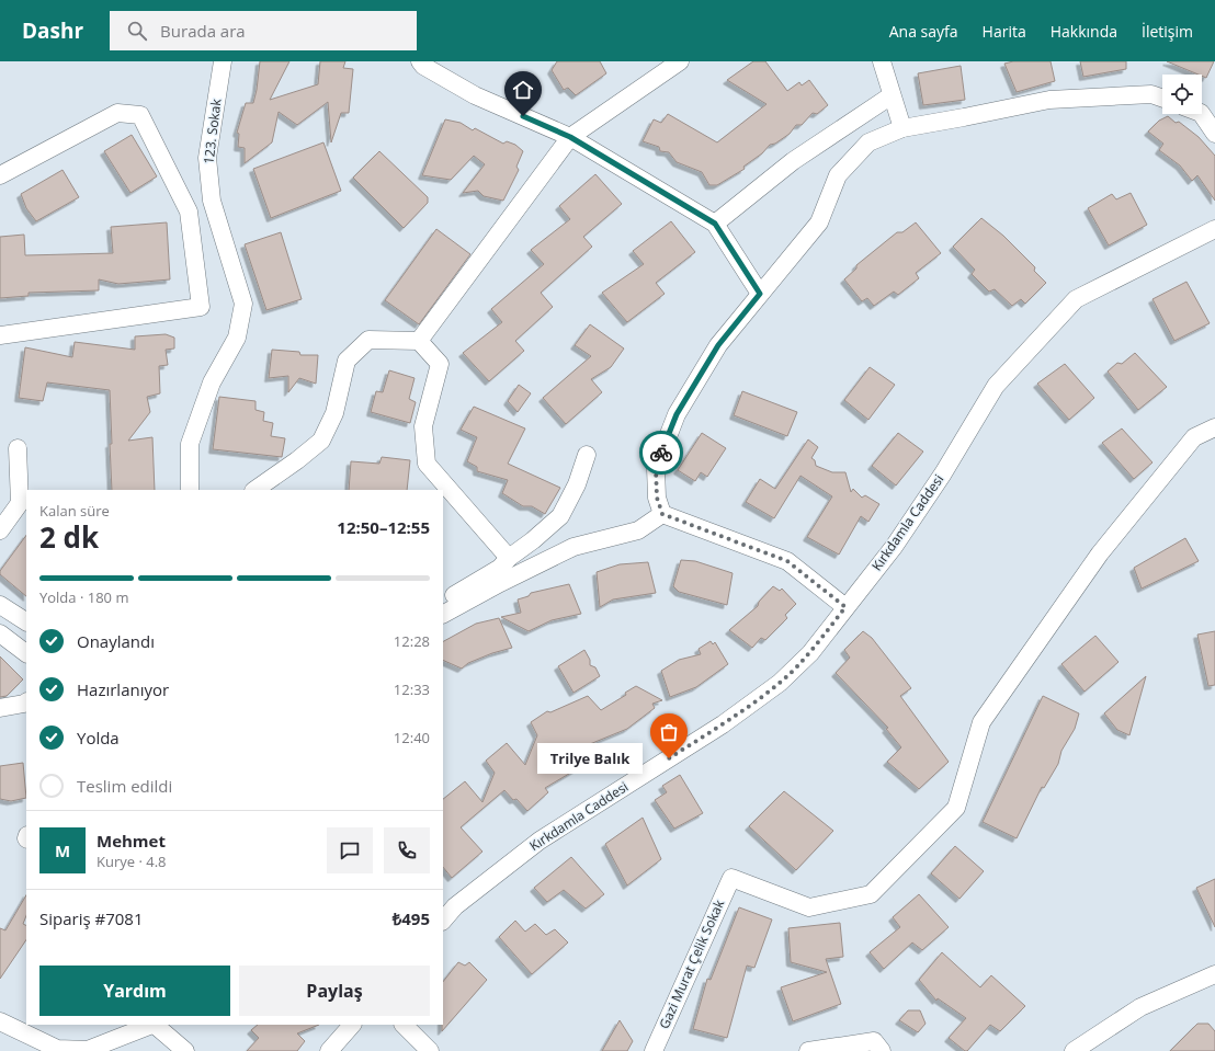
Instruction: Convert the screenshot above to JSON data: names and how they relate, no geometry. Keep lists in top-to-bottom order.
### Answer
{
  "streets": {
    "street": ["123. Sokak", "Kırkdamla Caddesi", "Gazi Murat Çelik Sokak"]
  },
  "places": ["Trilye Balık"],
  "page": {
    "header": "Dashr",
    "search": "Burada ara",
    "nav": [
      "Ana sayfa",
      "Harita",
      "Hakkında",
      "İletişim"
    ],
    "heading": ["2 dk", "Kalan süre", "12:50–12:55"],
    "panel": [
      "Mehmet",
      "Kurye · 4.8",
      "Sipariş #7081",
      "₺495"
    ],
    "bar": "Yolda · 180 m",
    "list": [
      ["Onaylandı", "12:28"],
      ["Hazırlanıyor", "12:33"],
      ["Yolda", "12:40"],
      "Teslim edildi"
    ],
    "bubble": "Trilye Balık",
    "round": "M",
    "buttons": ["Yardım", "Paylaş"]
  }
}
